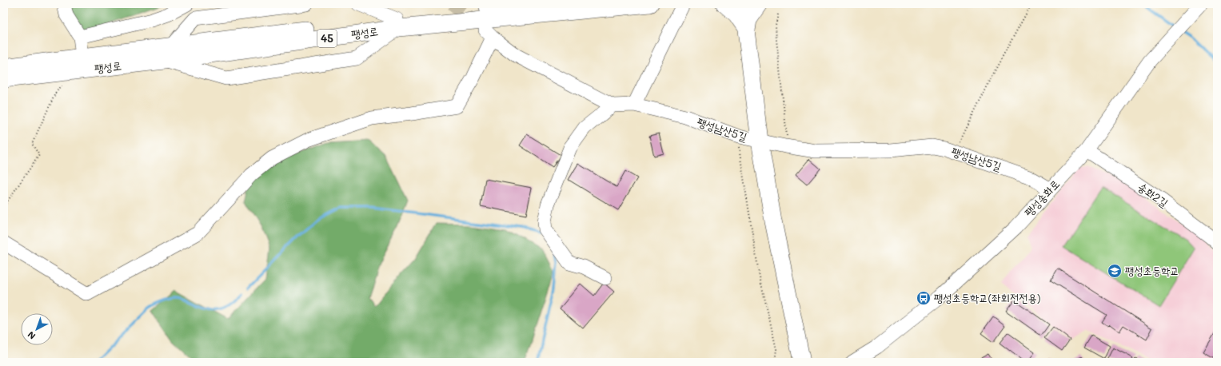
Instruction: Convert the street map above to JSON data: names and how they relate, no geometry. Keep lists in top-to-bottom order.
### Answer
{
  "streets": {
    "main road": ["팽성로", "45"],
    "street": ["팽성남산5길", "송화2길", "팽성송화로"]
  },
  "crossings": [
    ["팽성남산5길", "팽성송화로"],
    ["송화2길", "팽성송화로"]
  ],
  "places": {
    "school or university": ["팽성초등학교"],
    "bus stop": ["팽성초등학교(좌회전전용)"]
  },
  "north": "bottom left"
}
